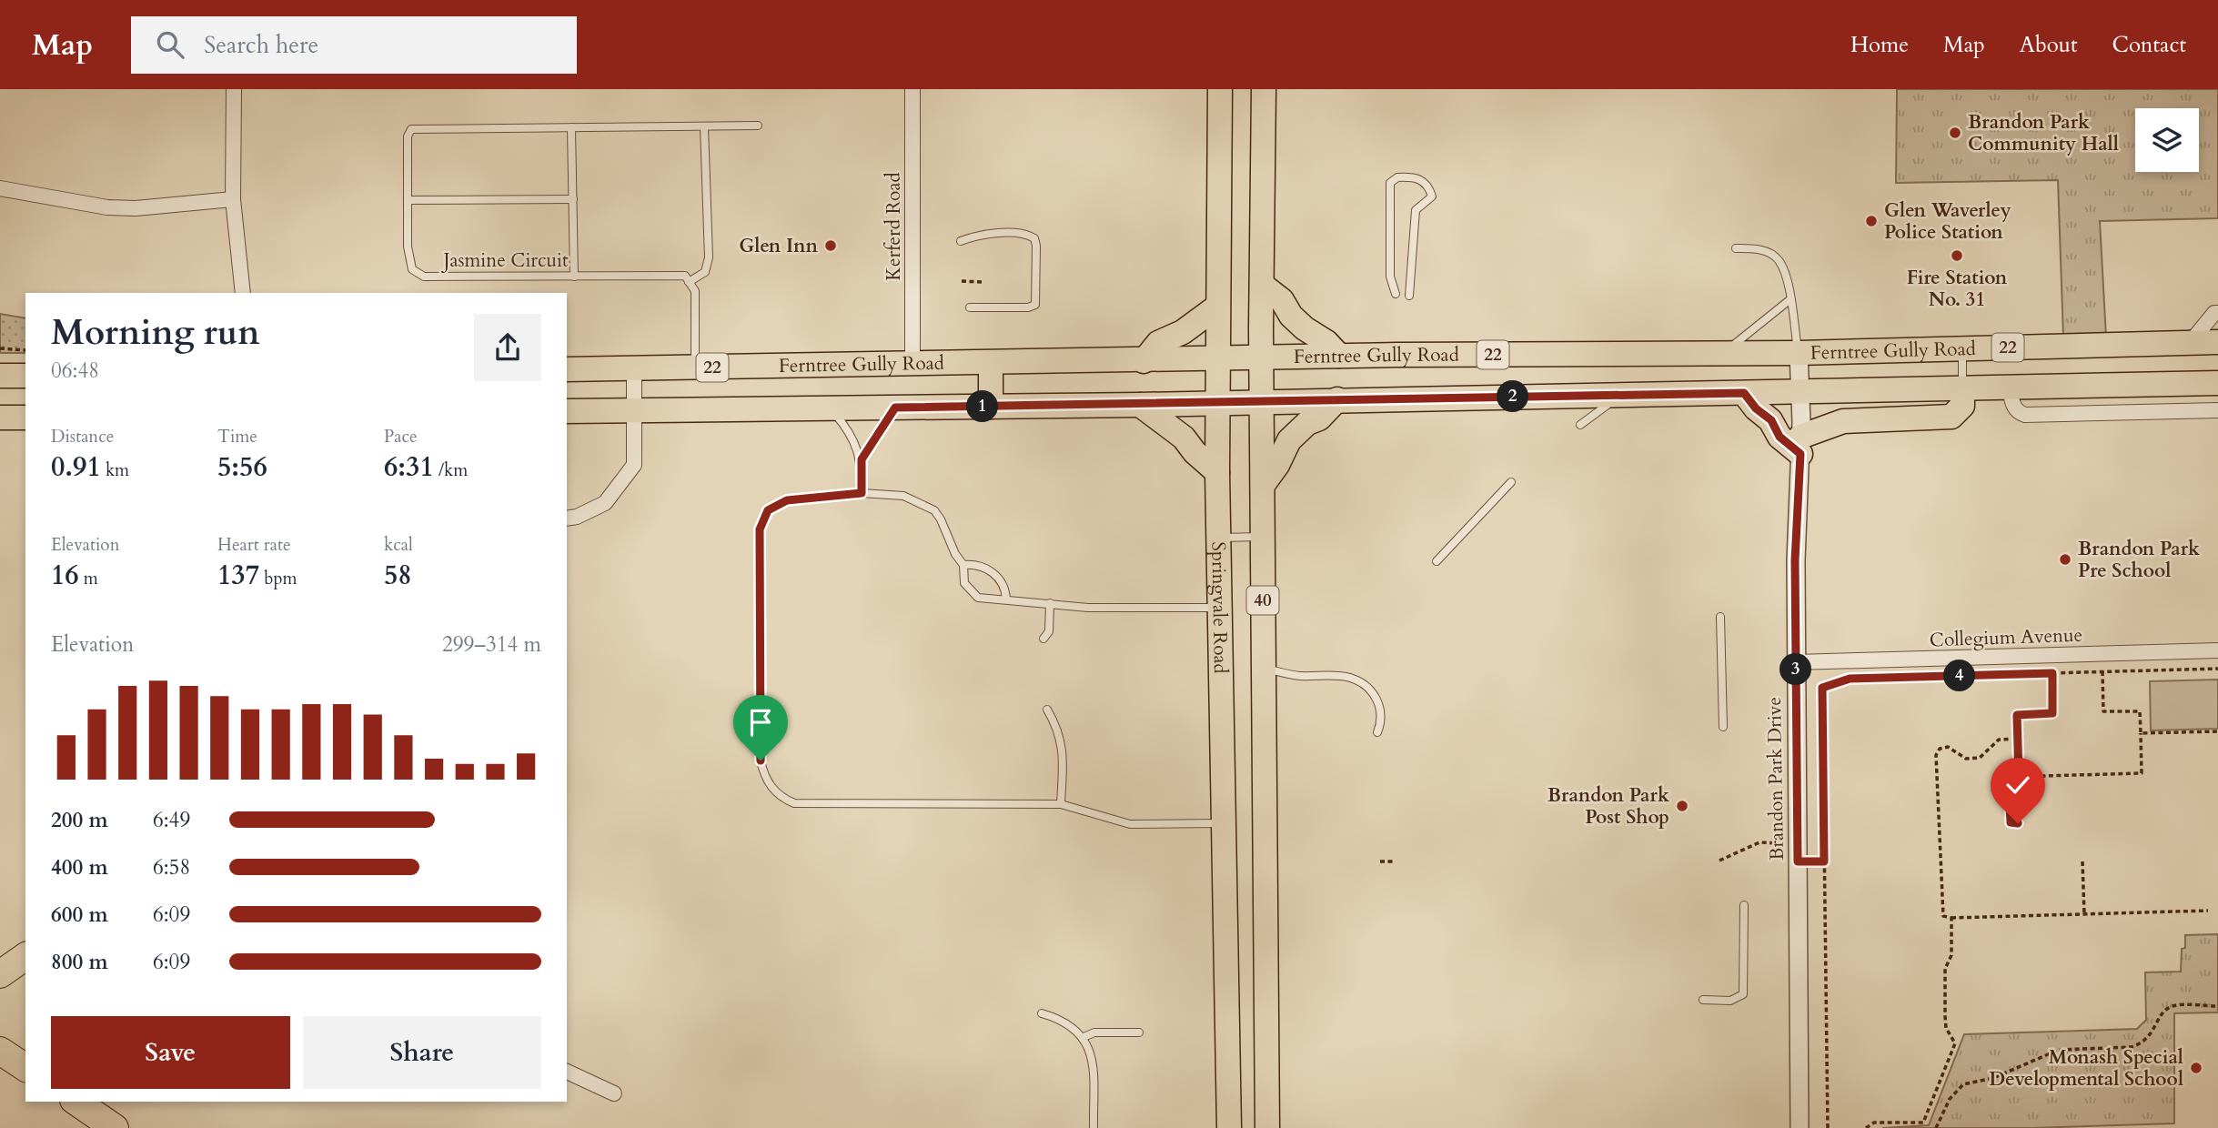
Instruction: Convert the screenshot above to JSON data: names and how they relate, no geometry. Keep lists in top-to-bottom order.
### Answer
{
  "streets": {
    "main road": [
      "22",
      "Ferntree Gully Road",
      "40",
      "Springvale Road"
    ],
    "street": ["Kerferd Road", "Collegium Avenue", "Brandon Park Drive"],
    "lane": ["Jasmine Circuit"]
  },
  "crossings": [
    ["Kerferd Road", "Ferntree Gully Road"],
    ["Ferntree Gully Road", "40"],
    ["Ferntree Gully Road", "Springvale Road"],
    ["Ferntree Gully Road", "Brandon Park Drive"],
    ["Collegium Avenue", "Brandon Park Drive"]
  ],
  "places": [
    "Brandon Park Community Hall",
    "Glen Waverley Police Station",
    "Glen Inn",
    "Fire Station No. 31",
    "Brandon Park Pre School",
    "Brandon Park Post Shop",
    "Monash Special Developmental School"
  ],
  "page": {
    "header": "Map",
    "search": "Search here",
    "nav": [
      "Home",
      "Map",
      "About",
      "Contact"
    ],
    "heading": ["Morning run", "06:48"],
    "pins": [
      "2",
      "1",
      "3",
      "4"
    ],
    "stats": [
      ["Distance", "0.91 km"],
      ["Time", "5:56"],
      ["Pace", "6:31 /km"],
      ["Elevation", "16 m"],
      ["Heart rate", "137 bpm"],
      ["kcal", "58"]
    ],
    "chart": ["Elevation", "299–314 m"],
    "list": [
      {
        "name": "200 m",
        "note": "6:49"
      },
      {
        "name": "400 m",
        "note": "6:58"
      },
      {
        "name": "600 m",
        "note": "6:09"
      },
      {
        "name": "800 m",
        "note": "6:09"
      }
    ],
    "buttons": ["Save", "Share"]
  }
}
